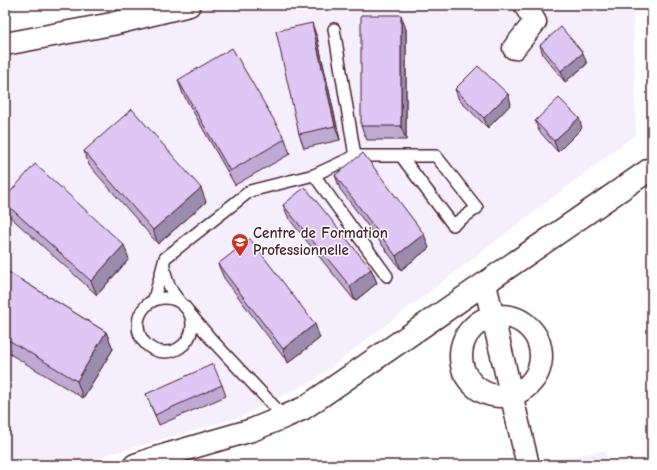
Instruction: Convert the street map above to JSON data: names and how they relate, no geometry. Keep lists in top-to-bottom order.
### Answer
{
  "places": {
    "school or university": ["Centre de Formation Professionnelle"]
  }
}
